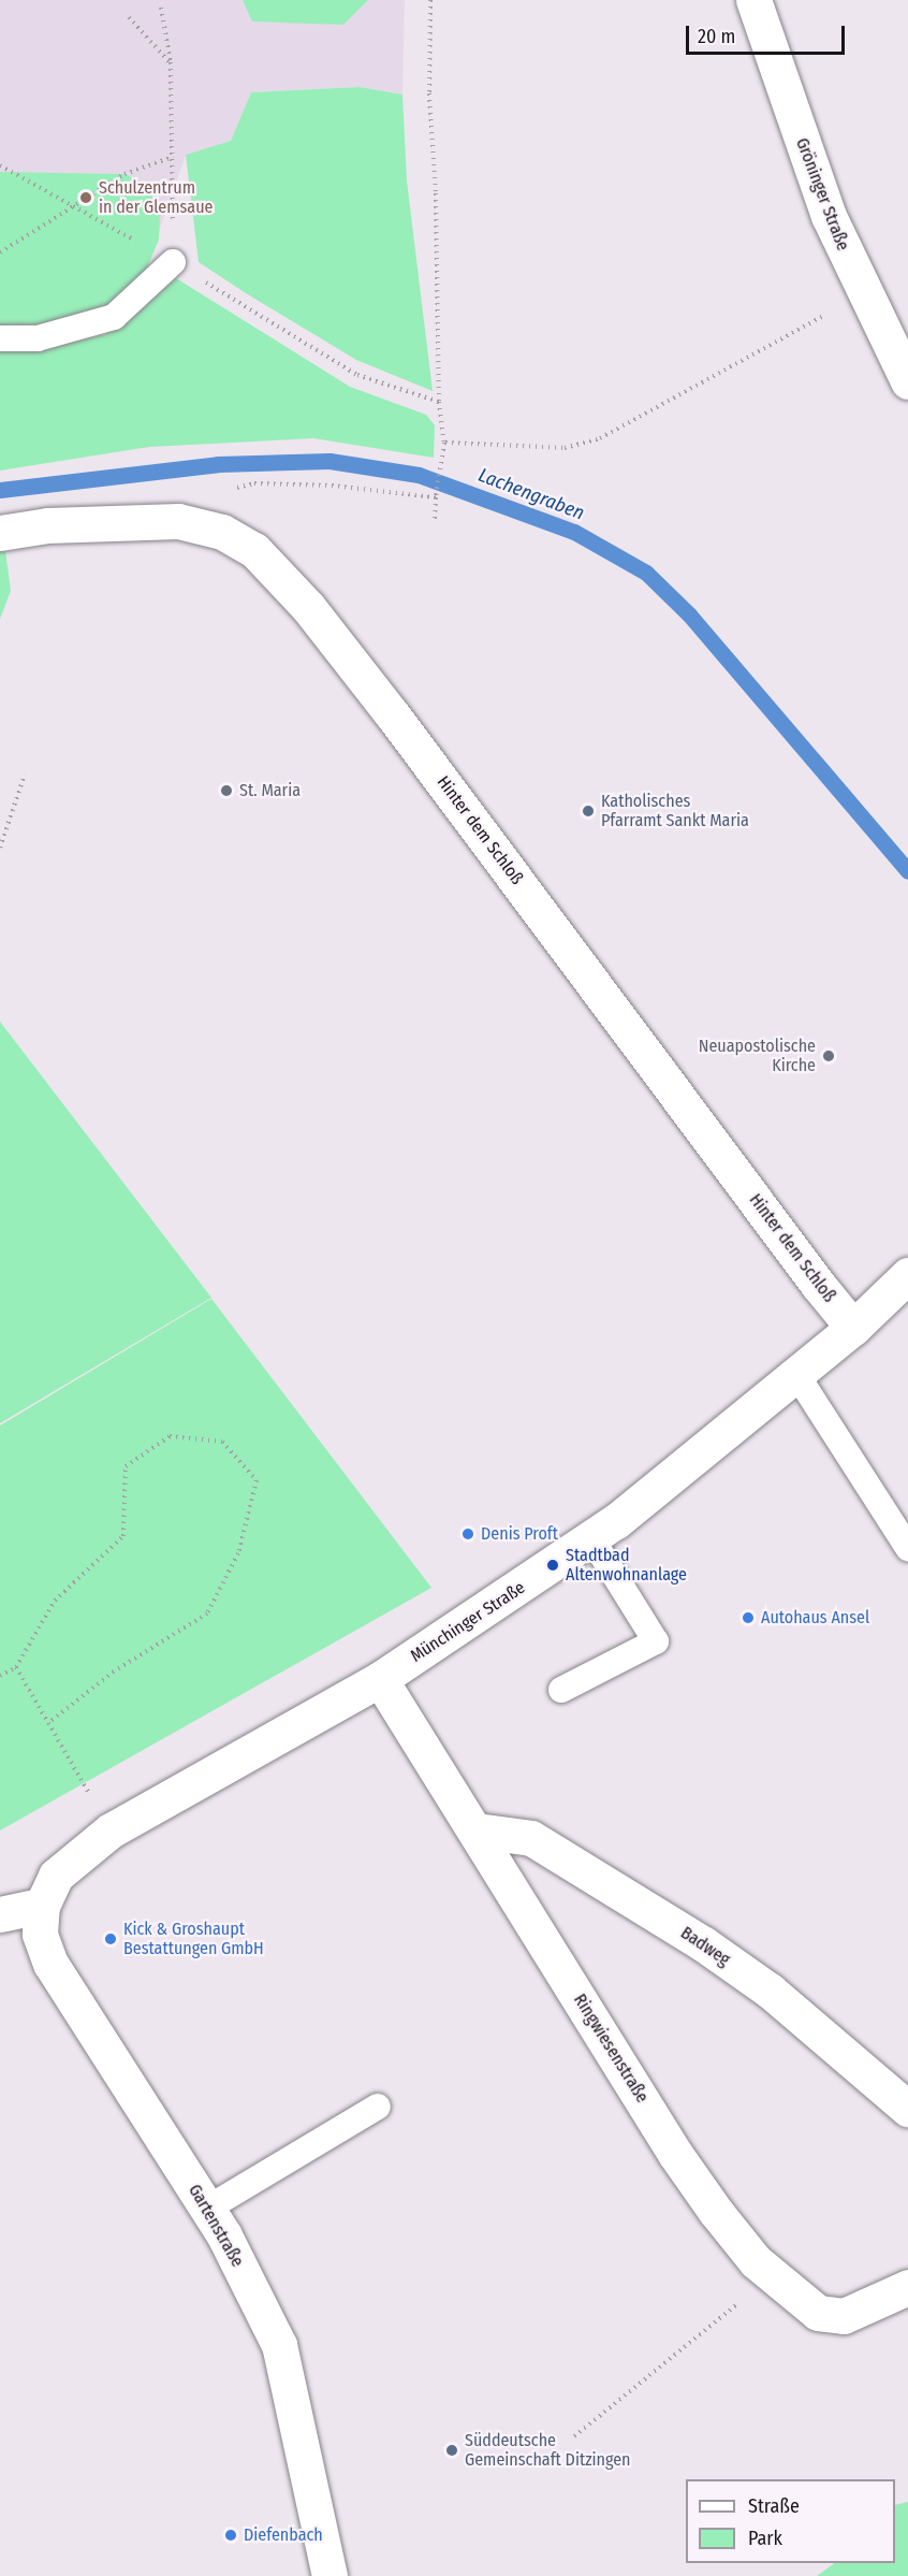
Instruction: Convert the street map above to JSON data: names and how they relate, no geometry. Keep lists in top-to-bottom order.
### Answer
{
  "streets": {
    "street": [
      "Gröninger Straße",
      "Hinter dem Schloß",
      "Münchinger Straße",
      "Badweg",
      "Ringwiesenstraße",
      "Gartenstraße"
    ]
  },
  "crossings": [
    ["Hinter dem Schloß", "Münchinger Straße"],
    ["Münchinger Straße", "Ringwiesenstraße"],
    ["Münchinger Straße", "Gartenstraße"],
    ["Badweg", "Ringwiesenstraße"]
  ],
  "water": ["Lachengraben"],
  "places": [
    "Schulzentrum in der Glemsaue",
    "St. Maria",
    "Katholisches Pfarramt Sankt Maria",
    "Neuapostolische Kirche",
    "Denis Proft",
    "Stadtbad Altenwohnanlage",
    "Autohaus Ansel",
    "Kick & Groshaupt Bestattungen GmbH",
    "Süddeutsche Gemeinschaft Ditzingen",
    "Diefenbach"
  ],
  "legend": ["Straße", "Park"],
  "scale_bar": "20 m"
}
